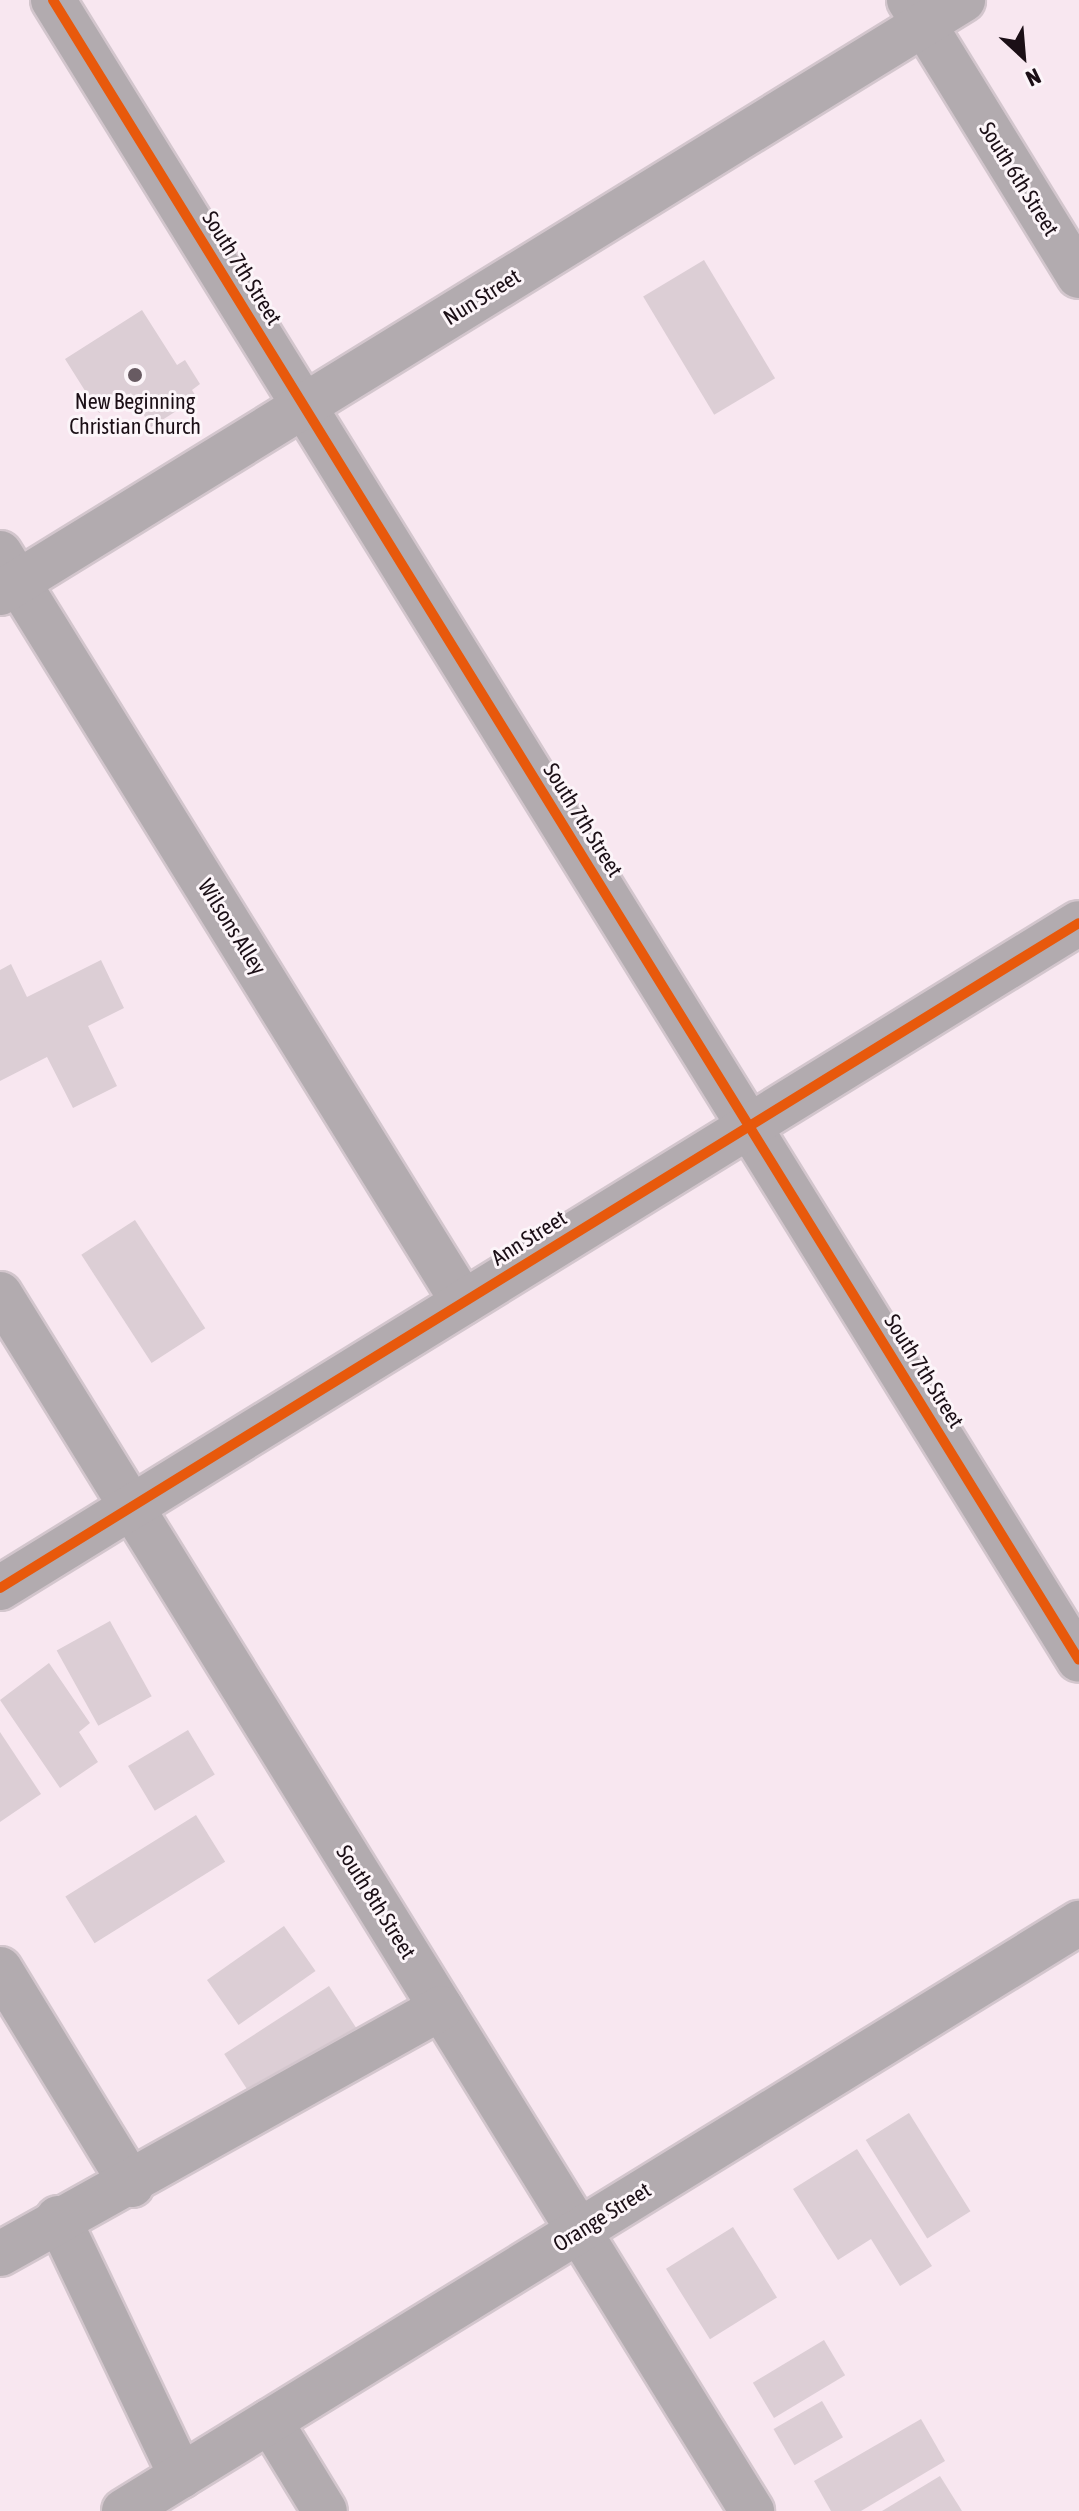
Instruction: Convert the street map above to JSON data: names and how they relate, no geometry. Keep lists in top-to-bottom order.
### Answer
{
  "streets": {
    "street": [
      "South 6th Street",
      "South 7th Street",
      "Nun Street",
      "Wilsons Alley",
      "Ann Street",
      "South 8th Street",
      "Orange Street"
    ]
  },
  "crossings": [
    ["South 6th Street", "Nun Street"],
    ["South 7th Street", "Nun Street"],
    ["South 7th Street", "Ann Street"],
    ["Nun Street", "Wilsons Alley"],
    ["Wilsons Alley", "Ann Street"],
    ["Ann Street", "South 8th Street"],
    ["South 8th Street", "Orange Street"]
  ],
  "places": ["New Beginning Christian Church"],
  "north": "bottom right"
}
